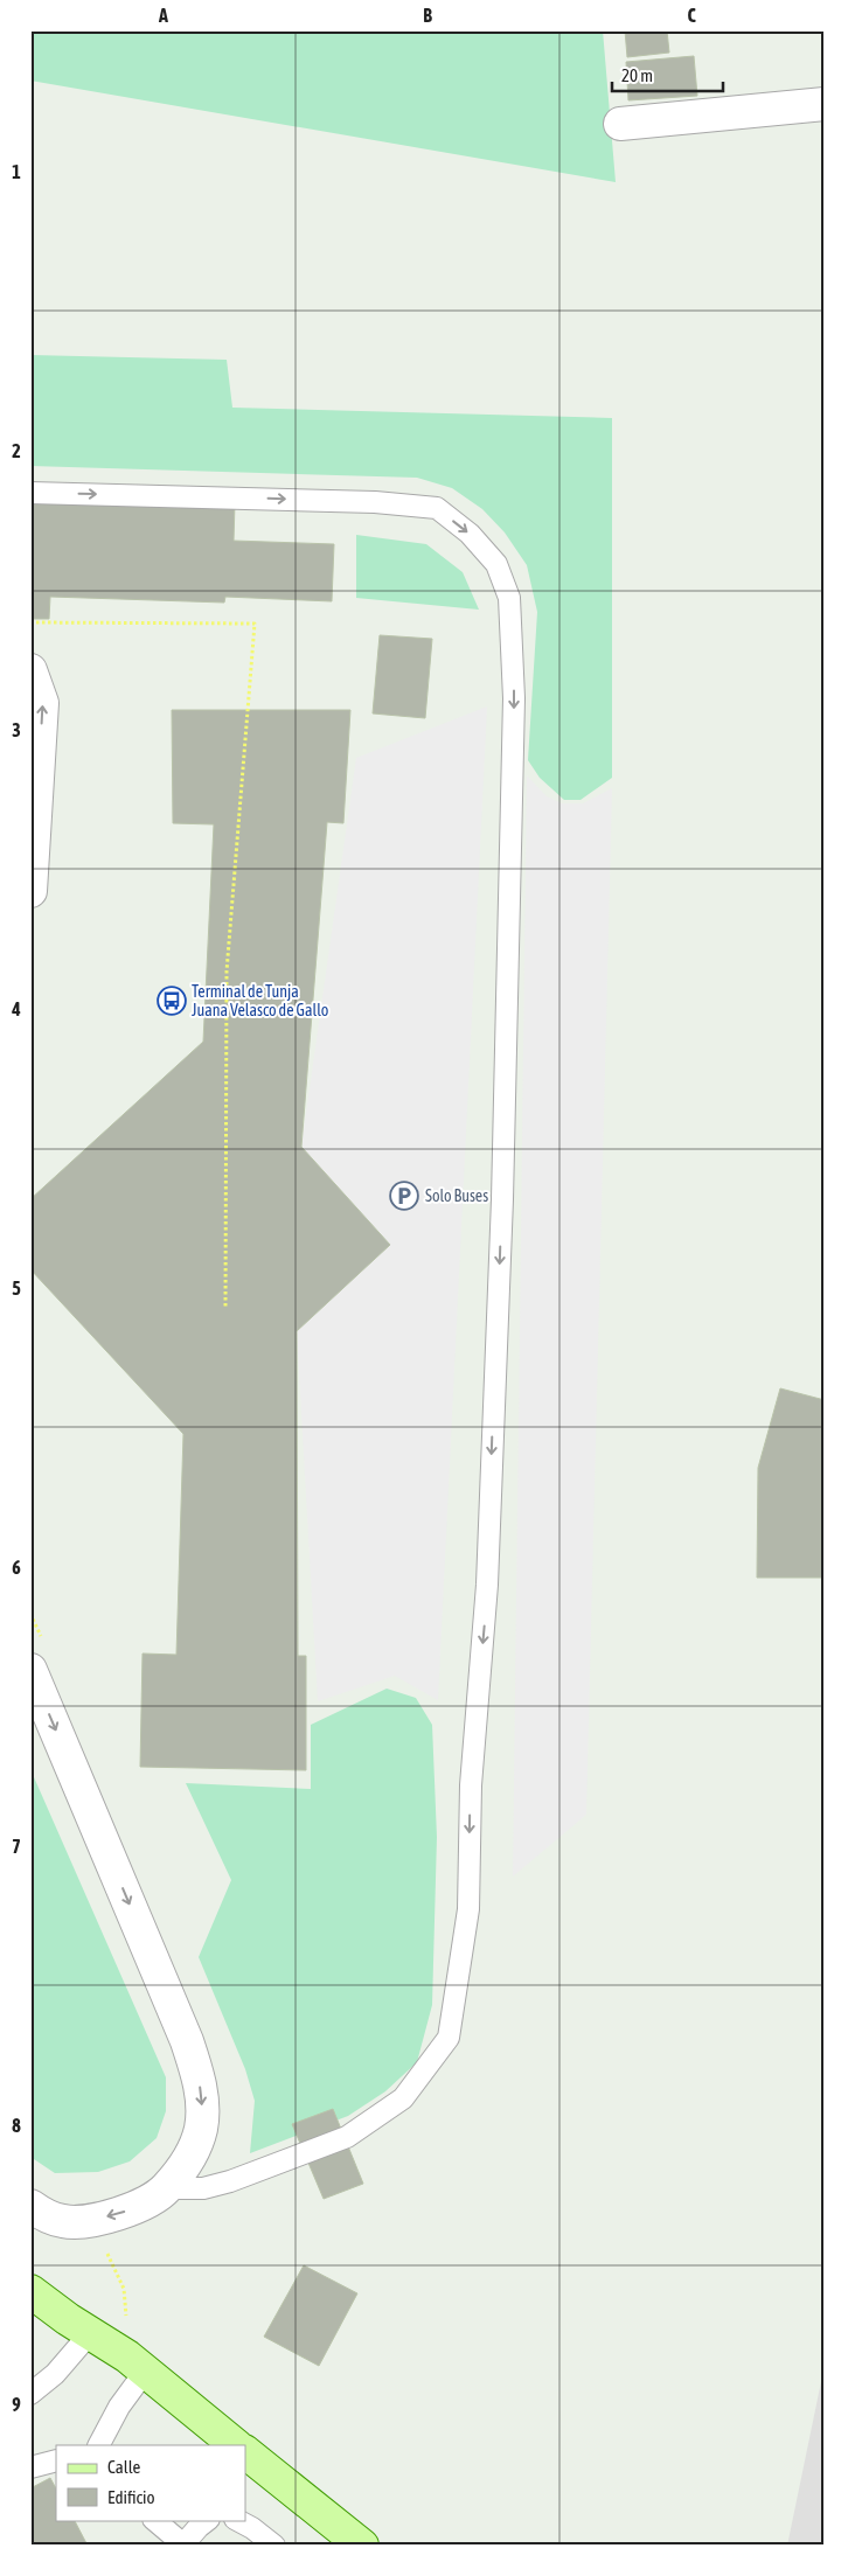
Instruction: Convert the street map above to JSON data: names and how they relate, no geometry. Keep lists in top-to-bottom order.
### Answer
{
  "places": {
    "bus stop": ["Terminal de Tunja Juana Velasco de Gallo"],
    "parking": ["Solo Buses"]
  },
  "legend": ["Calle", "Edificio"],
  "scale_bar": "20 m",
  "grid": {
    "columns": ["A", "B", "C"],
    "rows": [
      "1",
      "2",
      "3",
      "4",
      "5",
      "6",
      "7",
      "8",
      "9"
    ]
  }
}
